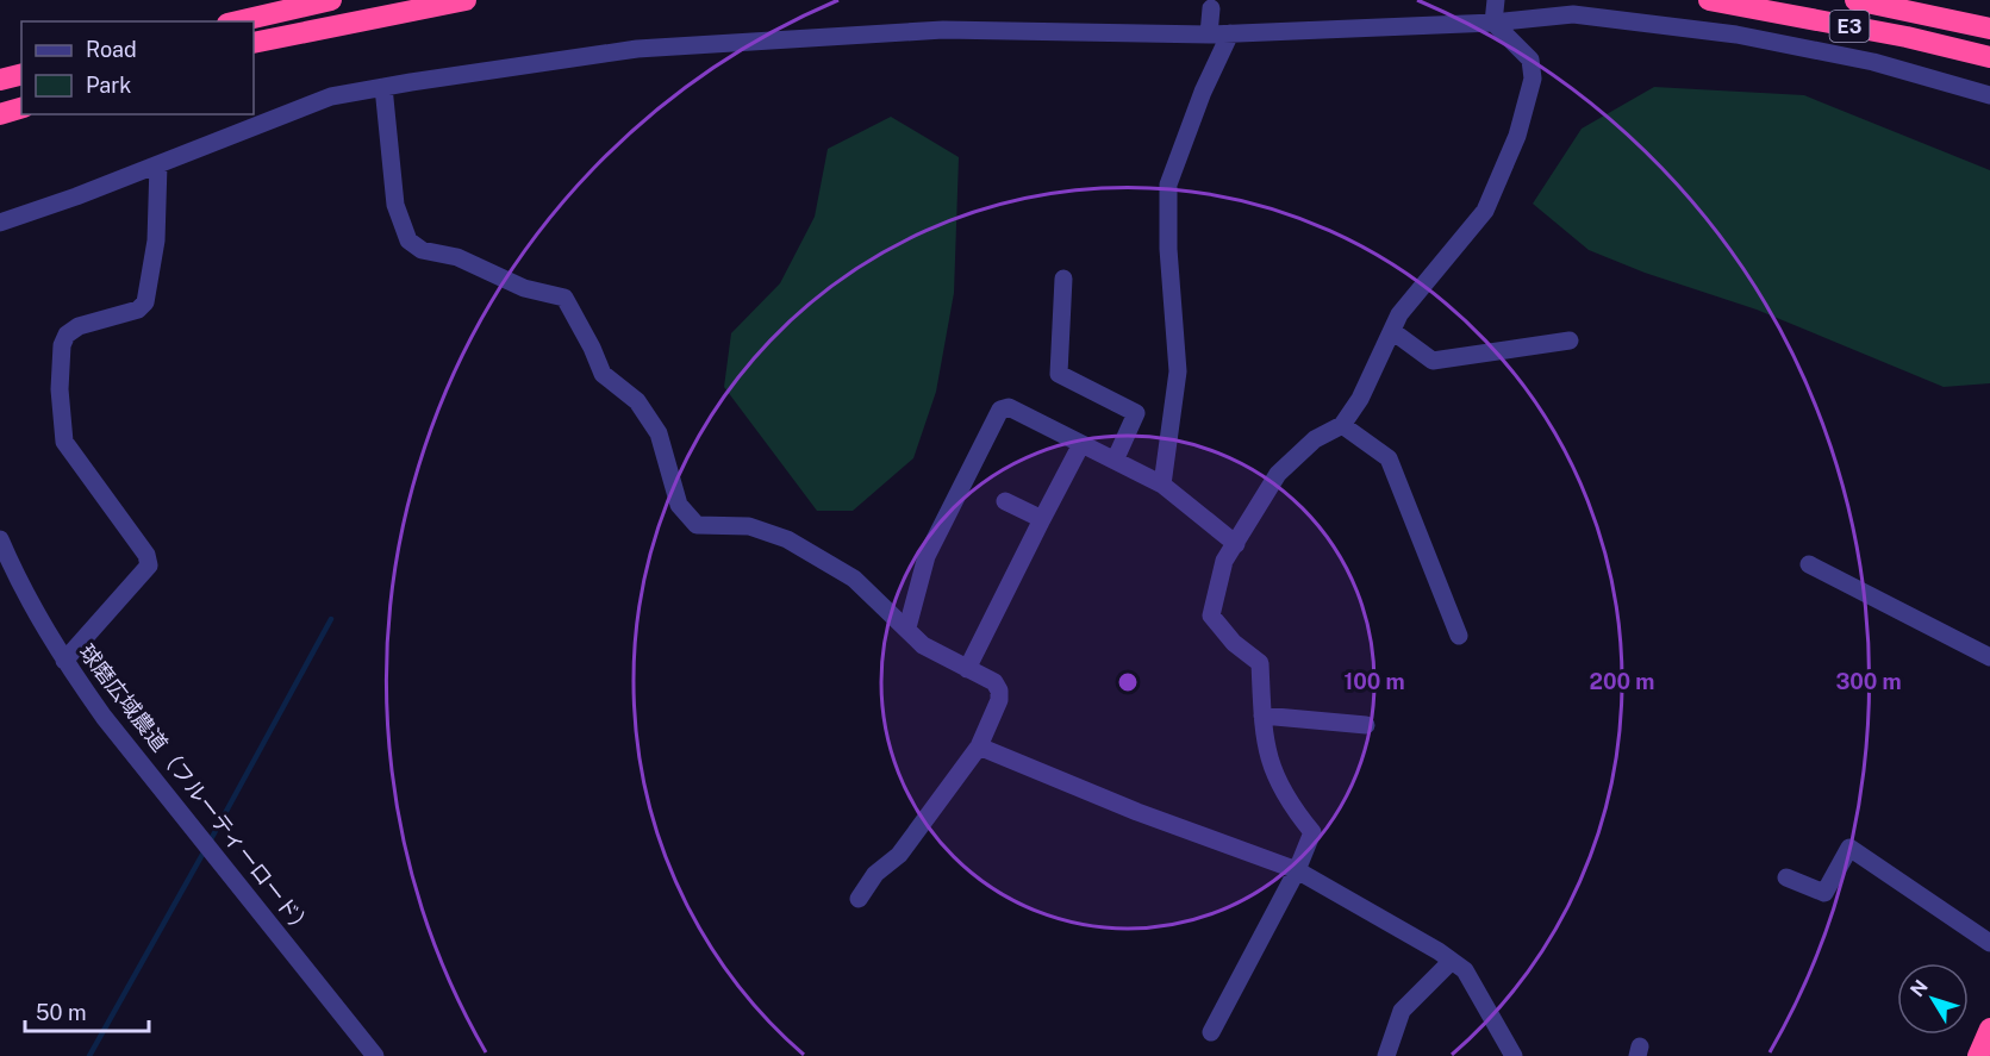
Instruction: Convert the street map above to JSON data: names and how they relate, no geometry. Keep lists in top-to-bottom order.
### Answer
{
  "streets": {
    "highway": ["E3"],
    "street": ["球磨広域農道（フルーティーロード）"]
  },
  "legend": ["Road", "Park"],
  "scale_bar": "50 m",
  "north": "top left",
  "rings": ["100 m", "200 m", "300 m"]
}
